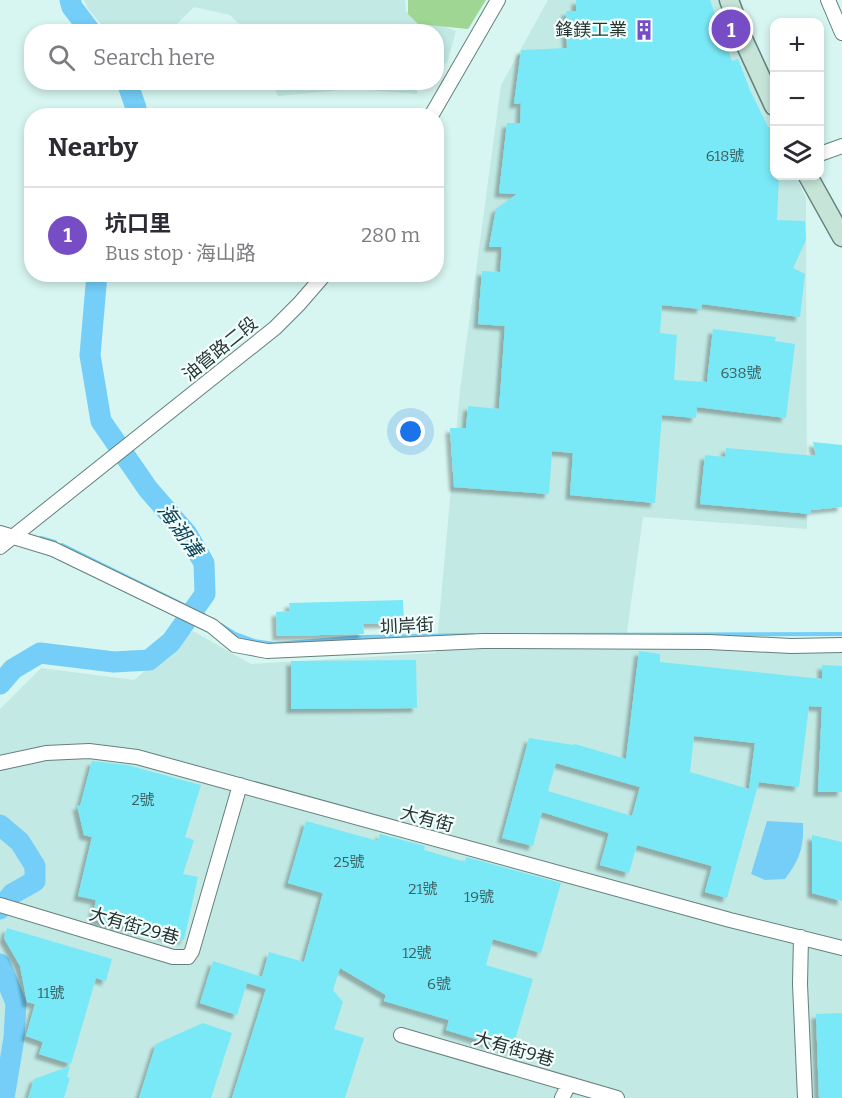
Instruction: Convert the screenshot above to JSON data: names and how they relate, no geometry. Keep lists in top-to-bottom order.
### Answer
{
  "streets": {
    "street": [
      "油管路二段",
      "圳岸街",
      "大有街",
      "大有街29巷",
      "大有街9巷"
    ]
  },
  "crossings": [
    ["油管路二段", "圳岸街"],
    ["大有街", "大有街29巷"]
  ],
  "water": ["海湖溝"],
  "places": {
    "building": ["鋒鎂工業"]
  },
  "house_numbers": [
    "618號",
    "638號",
    "2號",
    "25號",
    "21號",
    "19號",
    "12號",
    "6號",
    "11號"
  ],
  "page": {
    "pins": "1",
    "map_buttons": ["+", "−"],
    "search": "Search here",
    "heading": "Nearby",
    "list": [
      {
        "mark": "1",
        "name": "坑口里",
        "note": "Bus stop · 海山路",
        "value": "280 m"
      }
    ]
  }
}
